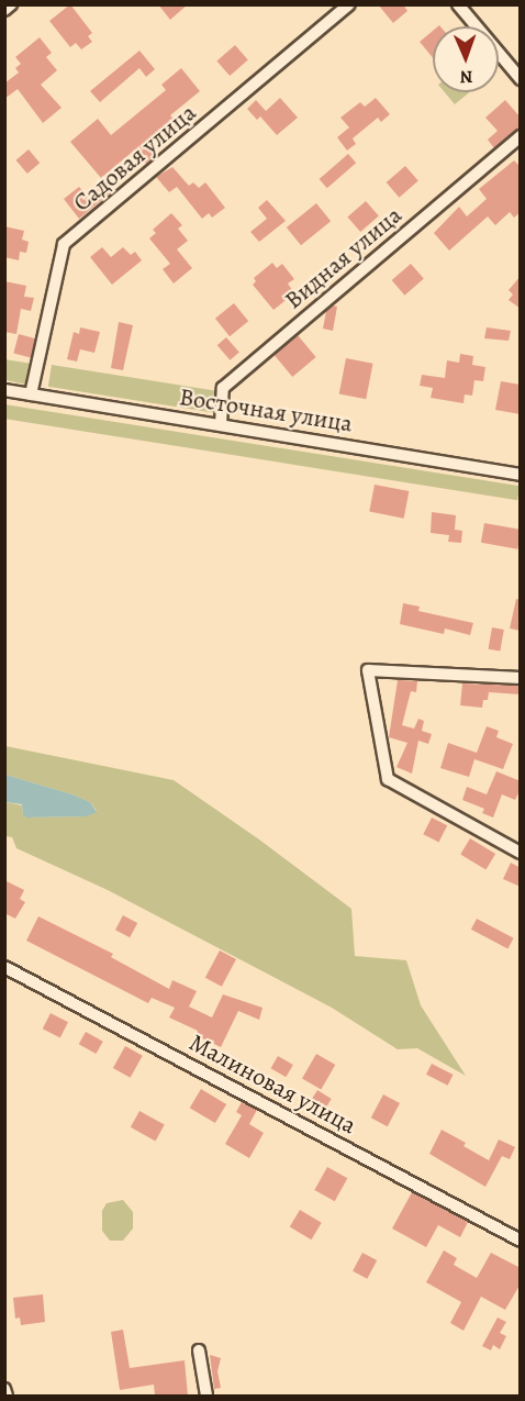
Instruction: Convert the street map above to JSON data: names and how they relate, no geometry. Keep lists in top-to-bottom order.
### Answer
{
  "streets": {
    "street": [
      "Садовая улица",
      "Видная улица",
      "Восточная улица",
      "Малиновая улица"
    ]
  },
  "crossings": [
    ["Садовая улица", "Восточная улица"],
    ["Видная улица", "Восточная улица"]
  ],
  "north": "bottom"
}
